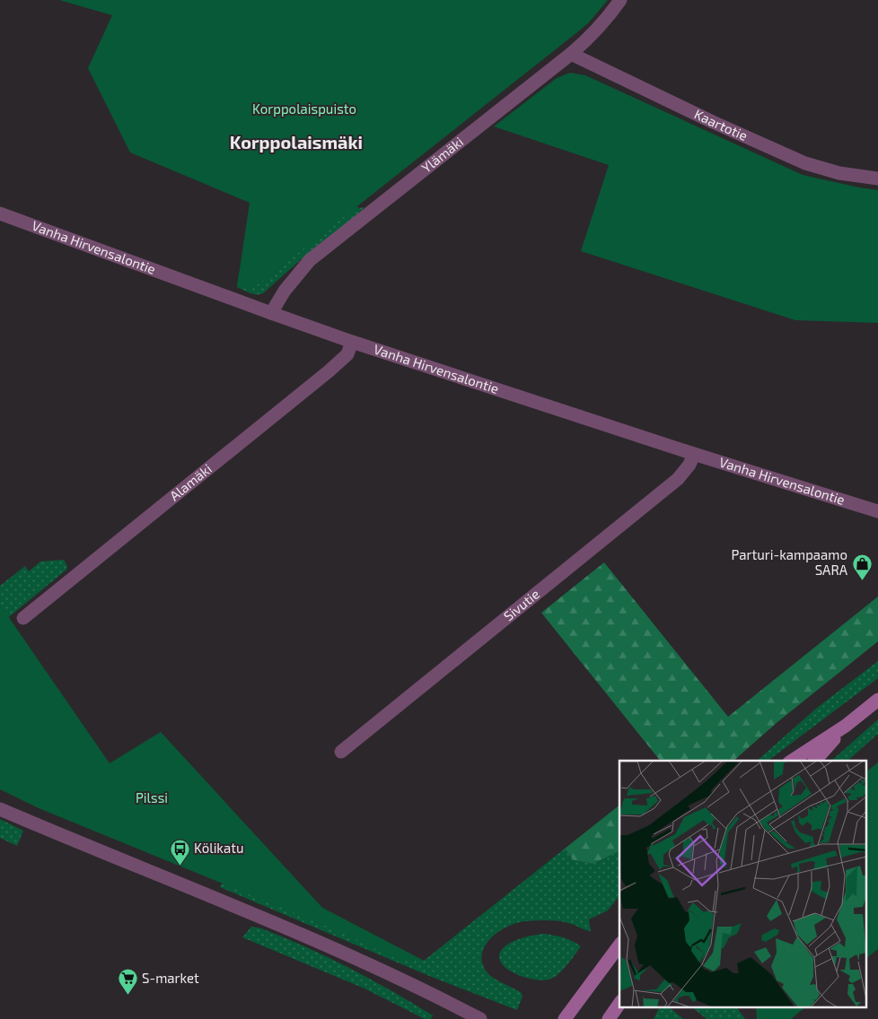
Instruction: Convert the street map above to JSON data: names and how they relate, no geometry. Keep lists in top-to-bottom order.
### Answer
{
  "streets": {
    "street": [
      "Kaartotie",
      "Ylämäki",
      "Vanha Hirvensalontie",
      "Alamäki",
      "Sivutie"
    ]
  },
  "crossings": [
    ["Kaartotie", "Ylämäki"],
    ["Ylämäki", "Vanha Hirvensalontie"],
    ["Vanha Hirvensalontie", "Alamäki"],
    ["Vanha Hirvensalontie", "Sivutie"]
  ],
  "districts": ["Korppolaismäki"],
  "parks": ["Korppolaispuisto", "Pilssi"],
  "places": {
    "shop": ["Parturi-kampaamo SARA"],
    "bus stop": ["Kölikatu"],
    "supermarket": ["S-market"]
  }
}
